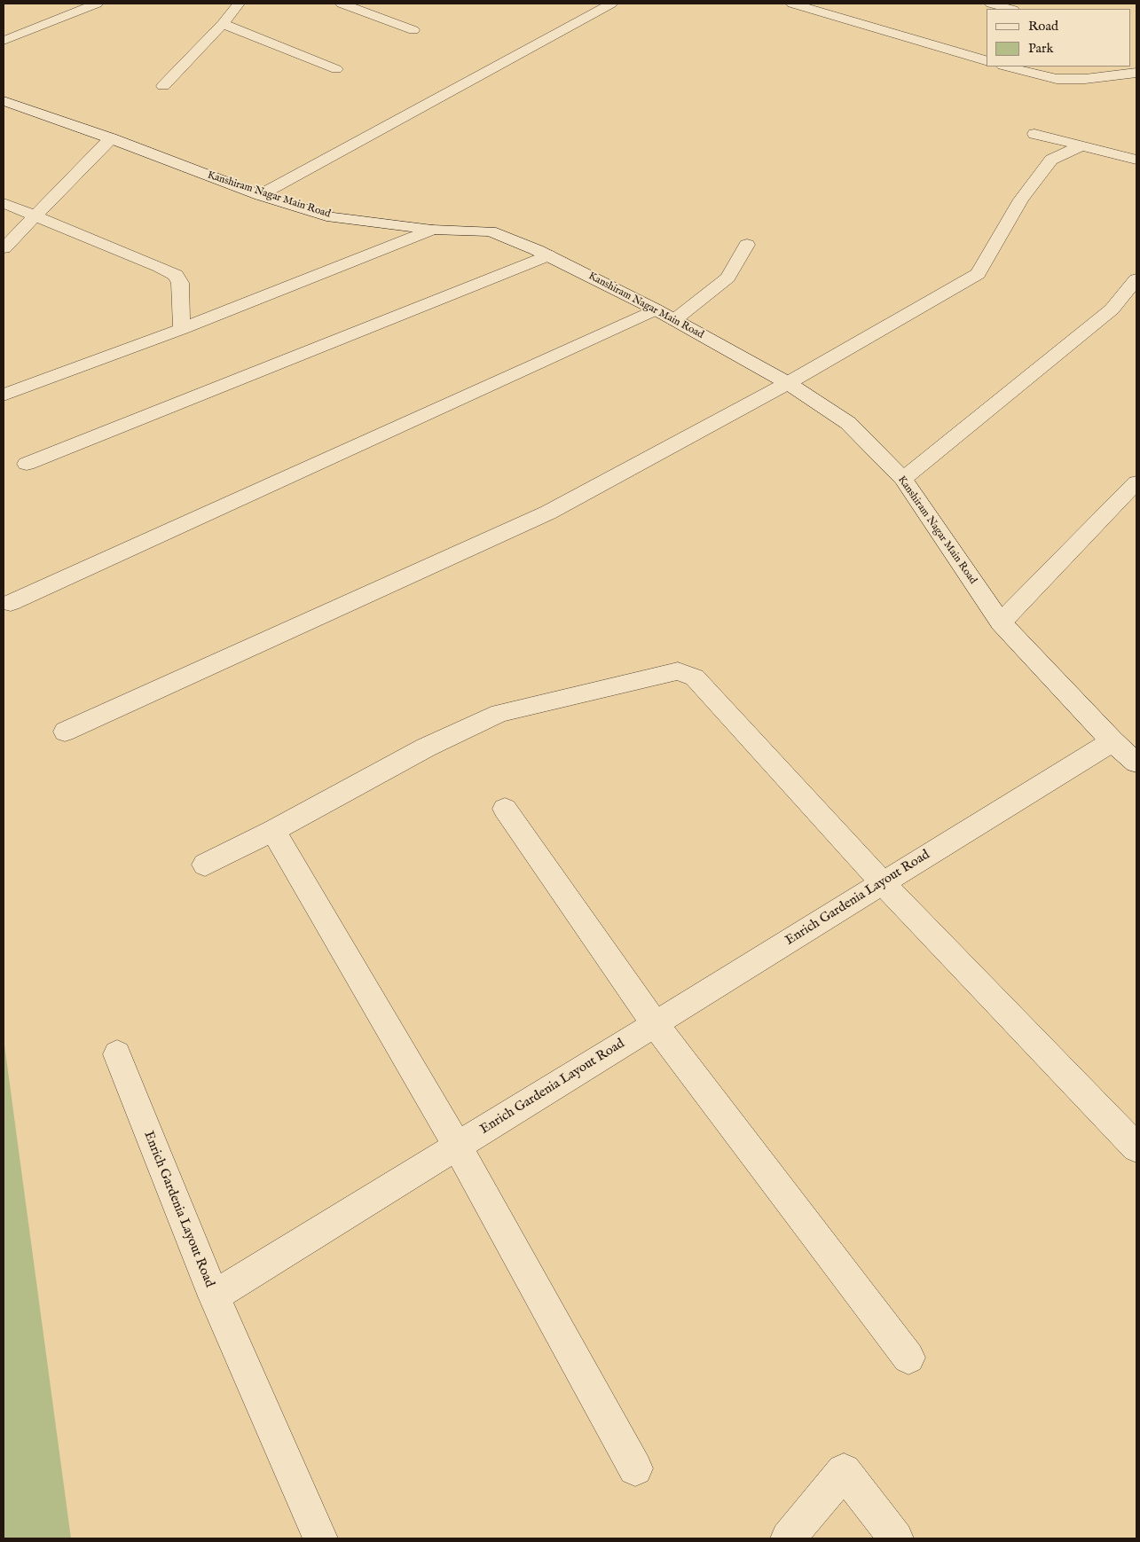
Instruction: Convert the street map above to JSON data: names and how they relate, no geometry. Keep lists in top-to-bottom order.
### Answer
{
  "streets": {
    "street": ["Kanshiram Nagar Main Road", "Enrich Gardenia Layout Road"]
  },
  "crossings": [
    ["Kanshiram Nagar Main Road", "Enrich Gardenia Layout Road"]
  ],
  "legend": ["Road", "Park"]
}
